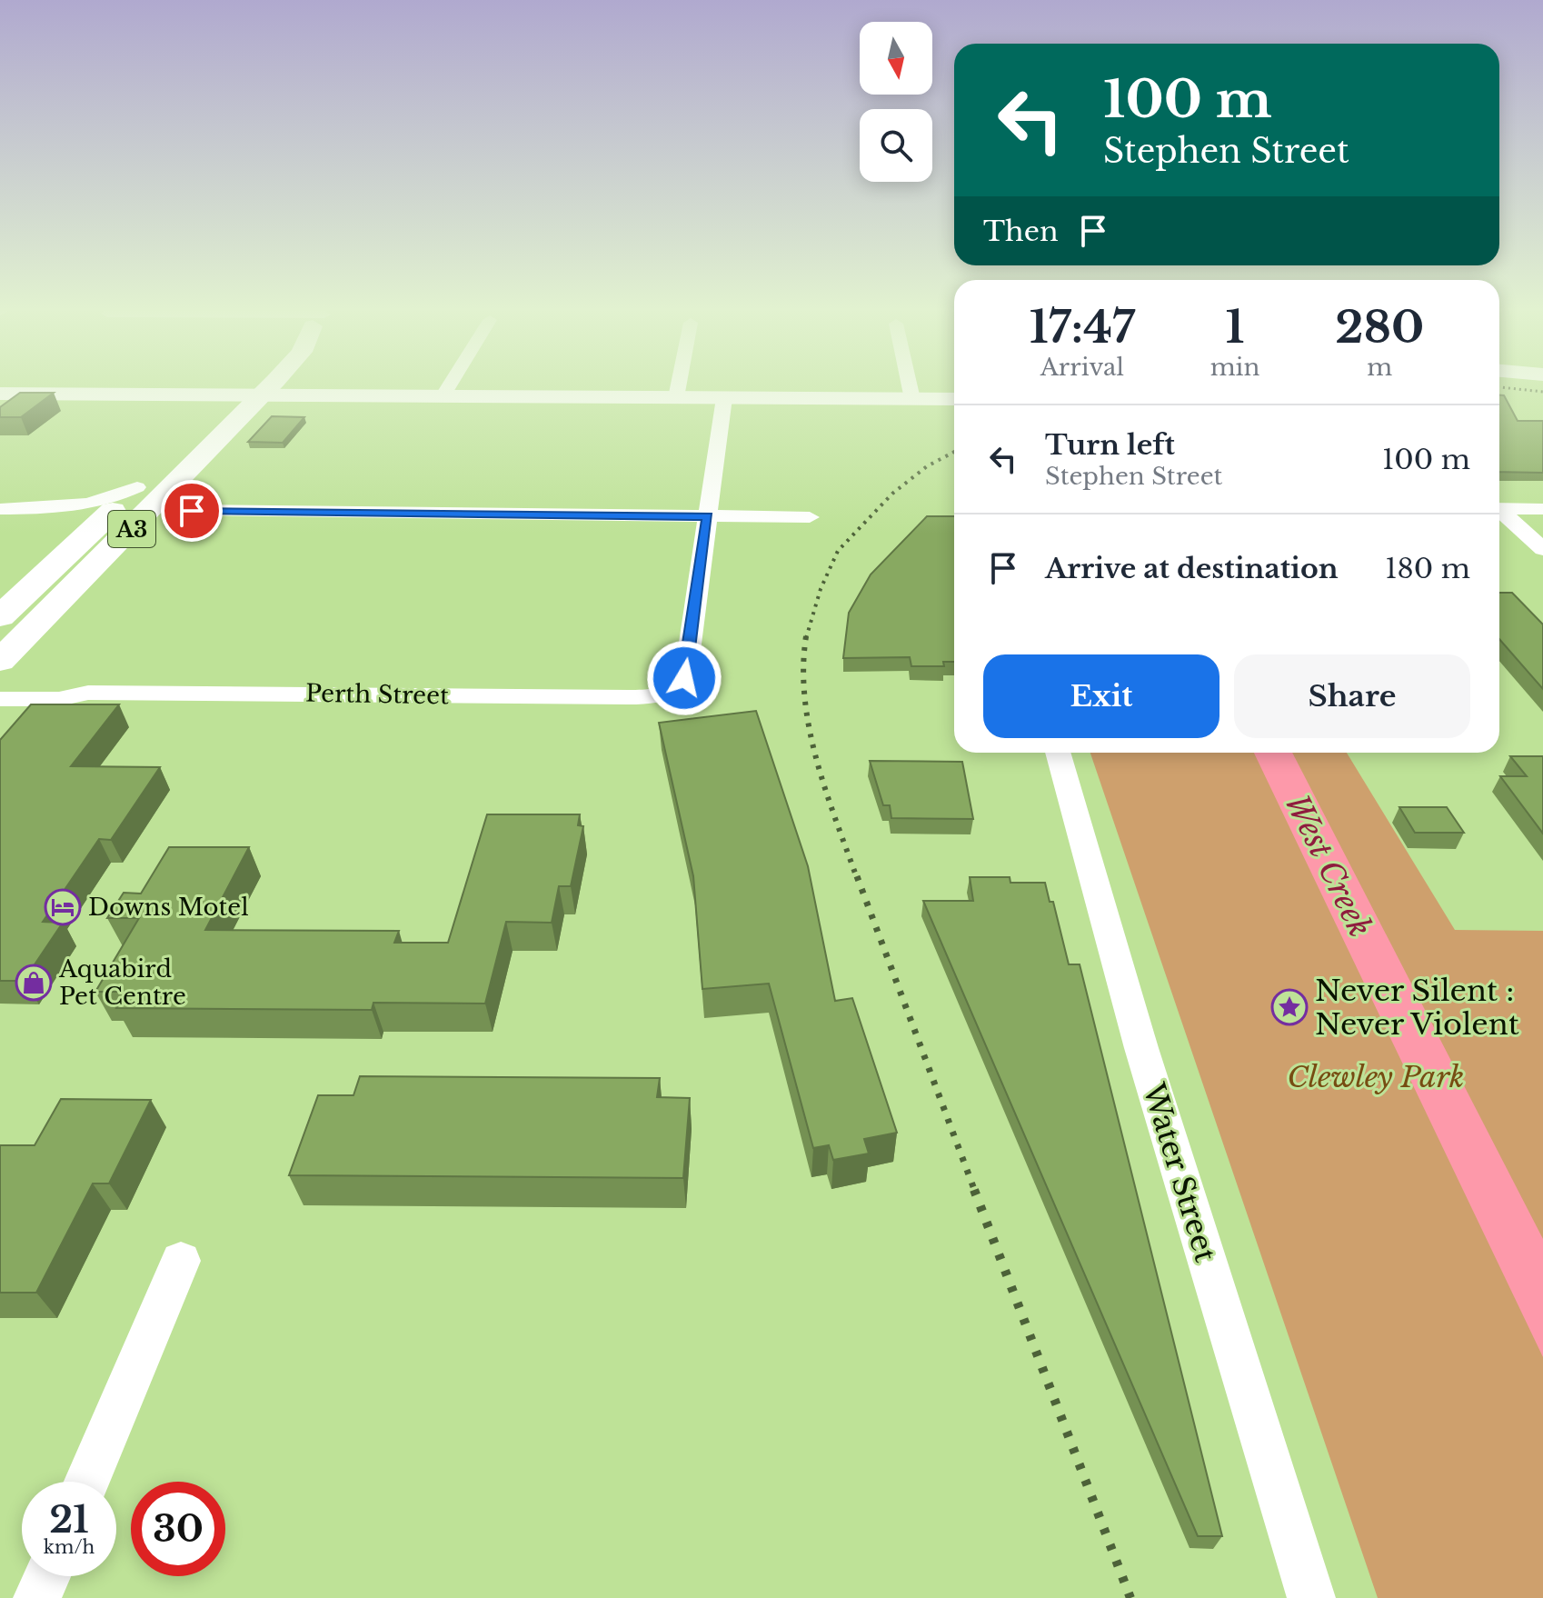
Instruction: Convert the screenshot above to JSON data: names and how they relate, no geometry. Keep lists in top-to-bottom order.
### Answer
{
  "streets": {
    "highway": ["A3"],
    "street": ["Perth Street", "Water Street"]
  },
  "water": ["West Creek"],
  "parks": ["Clewley Park"],
  "places": {
    "hotel": ["Downs Motel"],
    "shop": ["Aquabird Pet Centre"],
    "place": ["Never Silent : Never Violent"]
  },
  "north": "bottom",
  "page": {
    "turn": ["100 m", "Stephen Street"],
    "then": "Then",
    "eta": [
      "17:47",
      "Arrival",
      "1",
      "min",
      "280",
      "m"
    ],
    "list": [
      {
        "name": "Turn left",
        "note": "Stephen Street",
        "value": "100 m"
      },
      {
        "name": "Arrive at destination",
        "value": "180 m"
      }
    ],
    "buttons": ["Exit", "Share"],
    "speed": "21 km/h",
    "limit": "30"
  }
}
